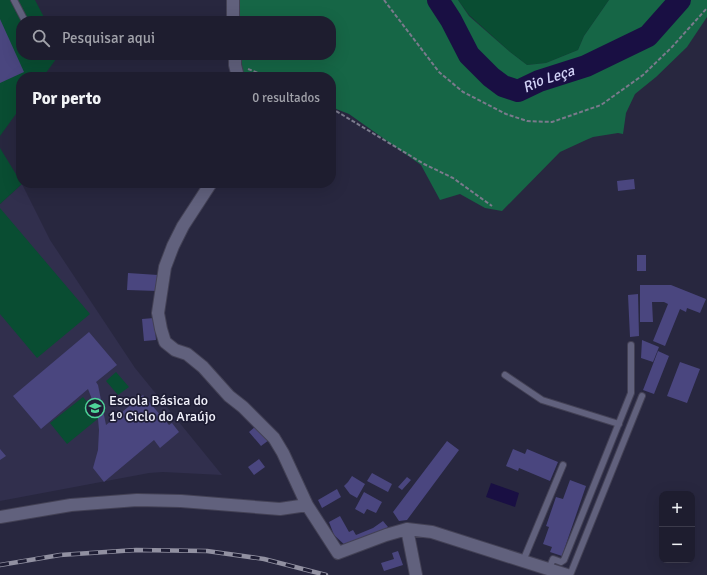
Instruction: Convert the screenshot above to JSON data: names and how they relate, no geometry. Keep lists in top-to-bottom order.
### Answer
{
  "water": ["Rio Leça"],
  "places": {
    "school or university": ["Escola Básica do 1º Ciclo do Araújo"]
  },
  "page": {
    "search": "Pesquisar aqui",
    "heading": ["Por perto", "0 resultados"],
    "map_buttons": ["+", "−"]
  }
}
